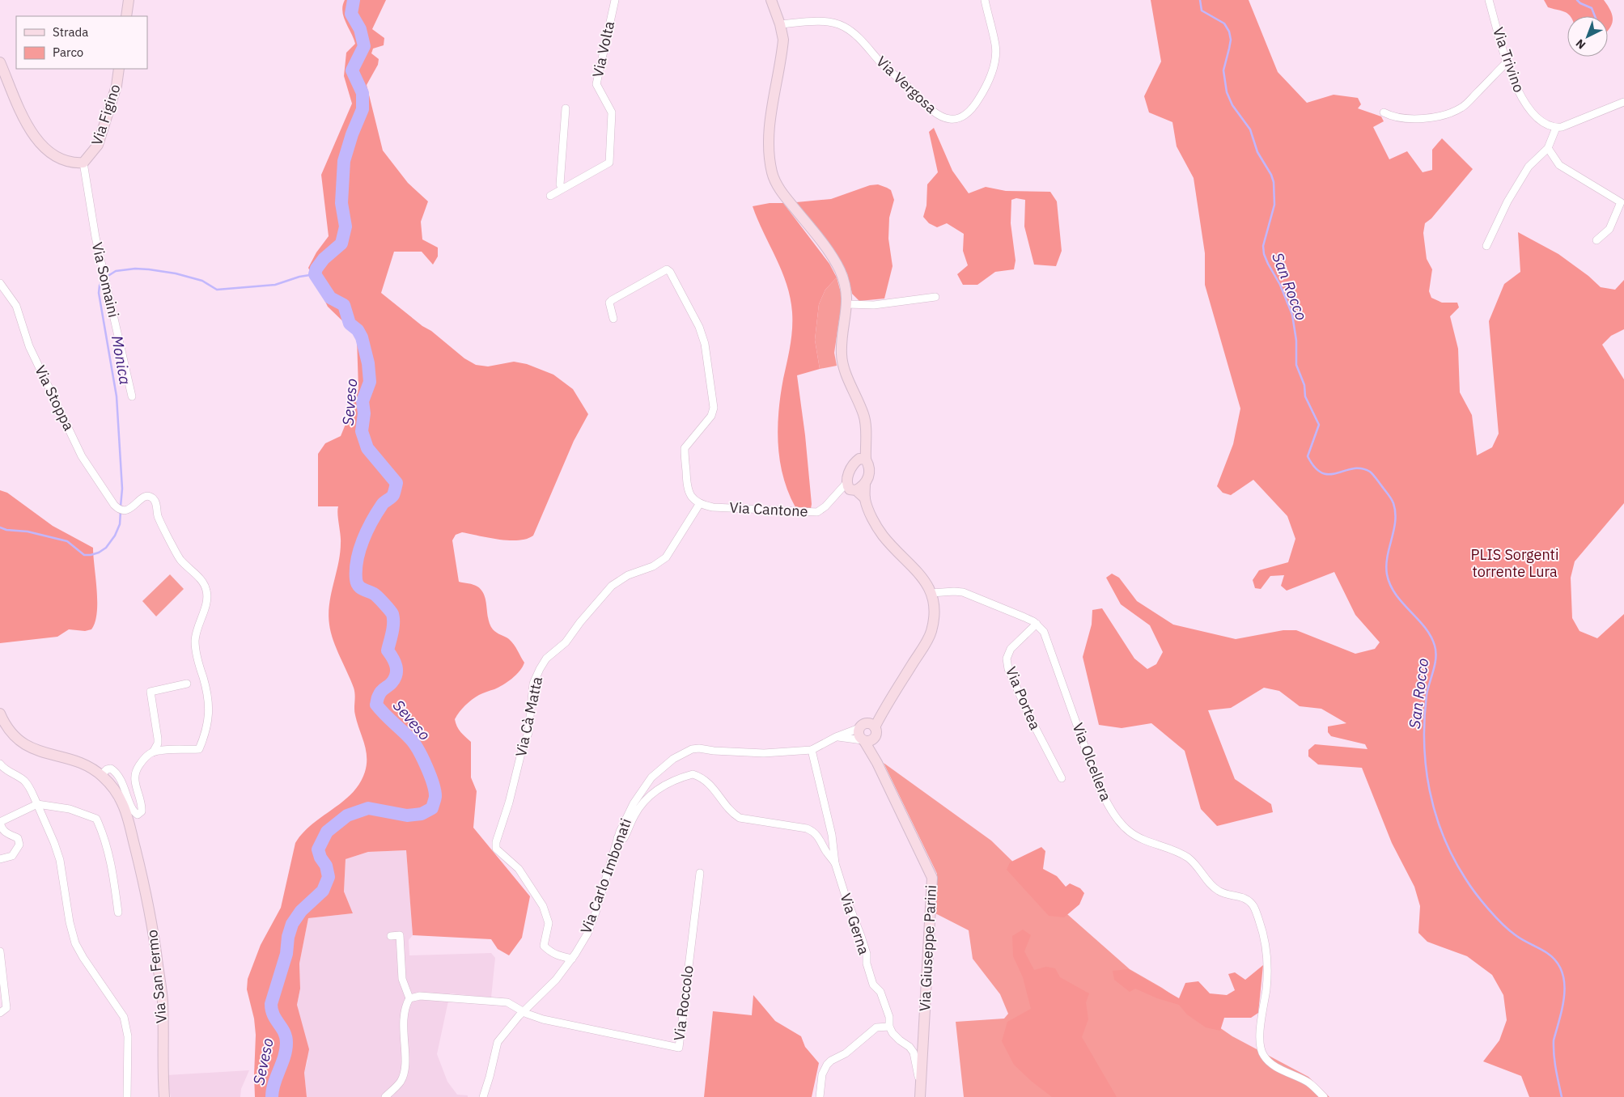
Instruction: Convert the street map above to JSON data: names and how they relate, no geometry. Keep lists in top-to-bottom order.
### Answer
{
  "streets": {
    "street": [
      "Via Volta",
      "Via Trivino",
      "Via Vergosa",
      "Via Figino",
      "Via Somaini",
      "Via Stoppa",
      "Via Cantone",
      "Via Portea",
      "Via Cà Matta",
      "Via Olcellera",
      "Via Carlo Imbonati",
      "Via Gerna",
      "Via Giuseppe Parini",
      "Via San Fermo",
      "Via Roccolo"
    ]
  },
  "crossings": [
    ["Via Figino", "Via Somaini"],
    ["Via Cantone", "Via Cà Matta"],
    ["Via Portea", "Via Olcellera"],
    ["Via Cà Matta", "Via Carlo Imbonati"],
    ["Via Carlo Imbonati", "Via Gerna"],
    ["Via Carlo Imbonati", "Via Giuseppe Parini"],
    ["Via Carlo Imbonati", "Via Roccolo"],
    ["Via Gerna", "Via Giuseppe Parini"]
  ],
  "water": ["San Rocco", "Monica", "Seveso"],
  "parks": ["PLIS Sorgenti torrente Lura"],
  "legend": ["Strada", "Parco"],
  "north": "bottom left"
}
